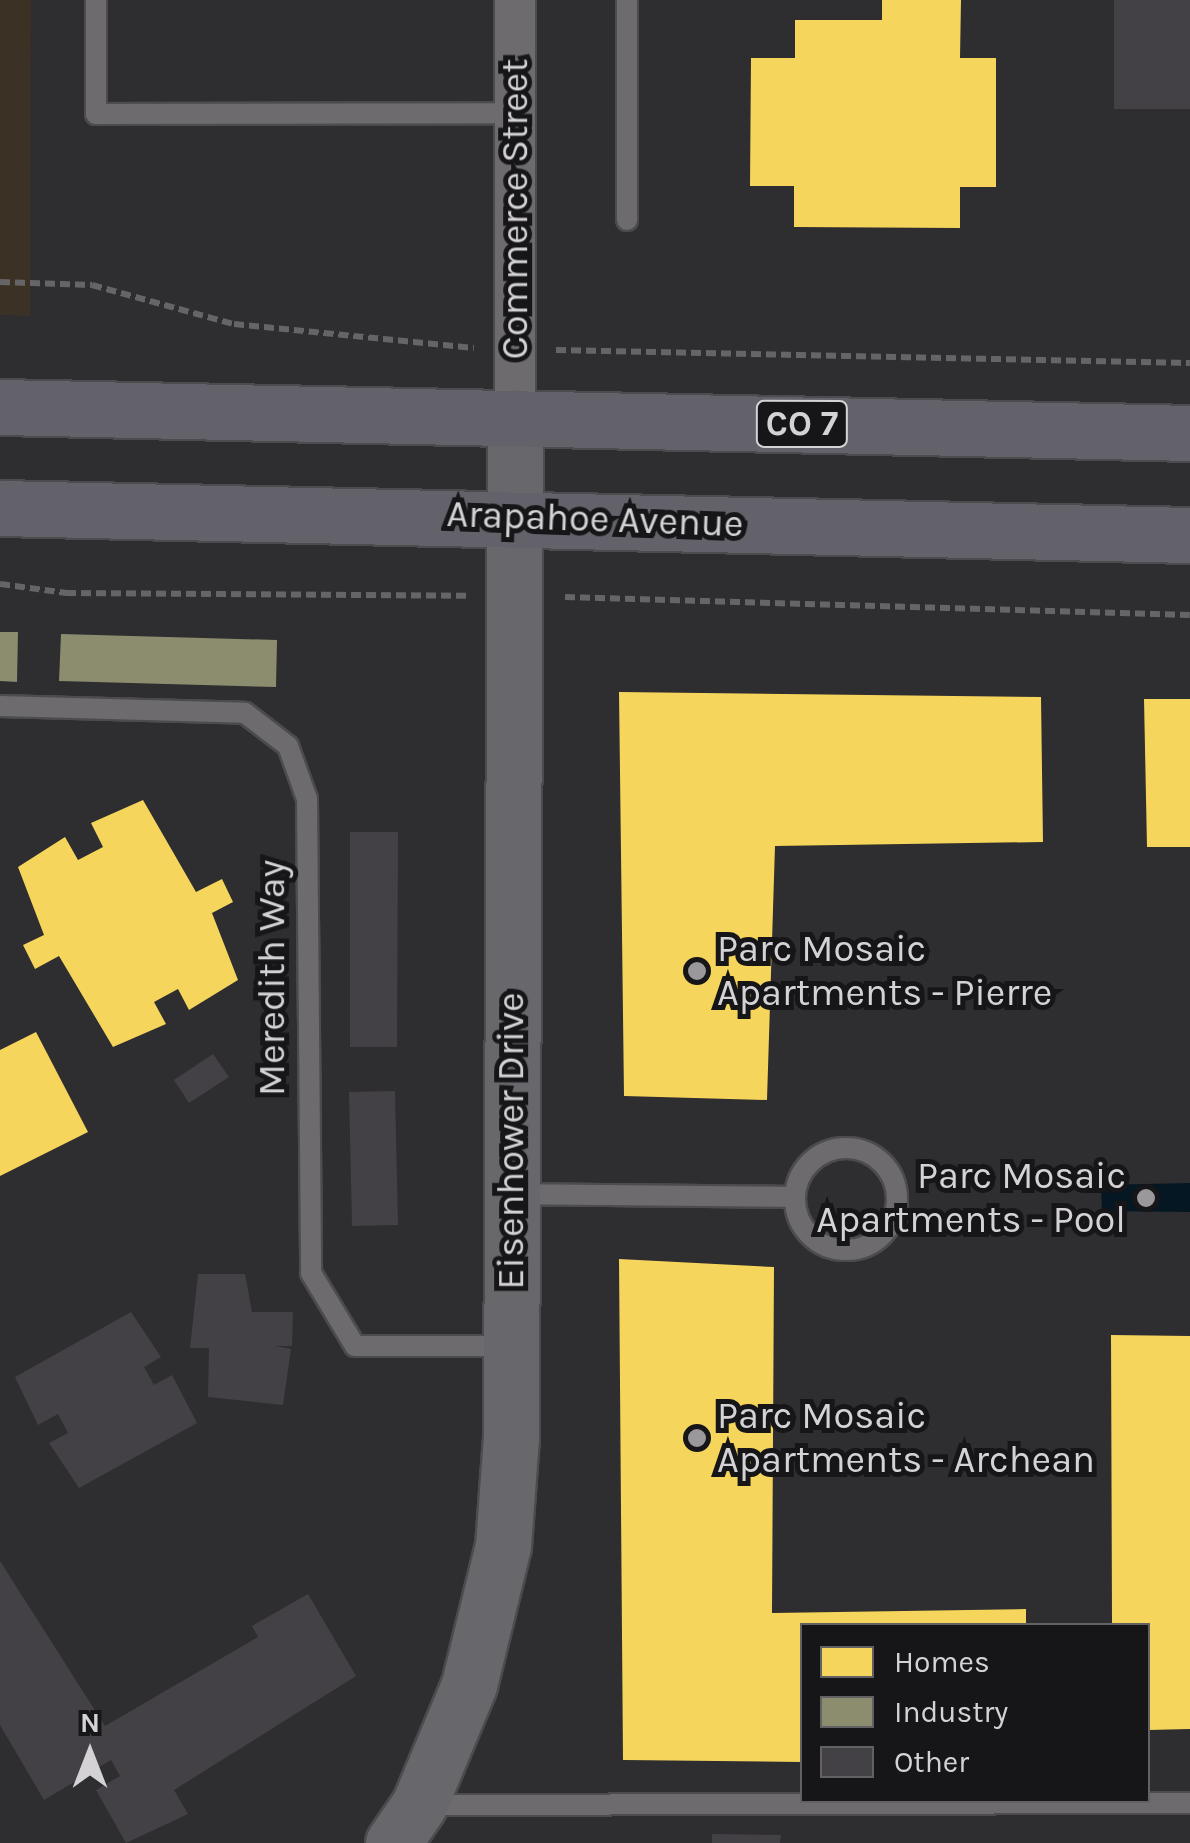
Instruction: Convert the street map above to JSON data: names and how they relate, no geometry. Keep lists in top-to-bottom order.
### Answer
{
  "streets": {
    "main road": ["CO 7", "Arapahoe Avenue"],
    "street": ["Commerce Street", "Eisenhower Drive"],
    "lane": ["Meredith Way"]
  },
  "crossings": [
    ["Commerce Street", "CO 7"],
    ["Commerce Street", "Eisenhower Drive"],
    ["CO 7", "Eisenhower Drive"],
    ["Arapahoe Avenue", "Eisenhower Drive"],
    ["Meredith Way", "Eisenhower Drive"]
  ],
  "places": ["Parc Mosaic Apartments - Pierre", "Parc Mosaic Apartments - Pool", "Parc Mosaic Apartments - Archean"],
  "legend": ["Homes", "Industry", "Other"],
  "north": "top"
}
